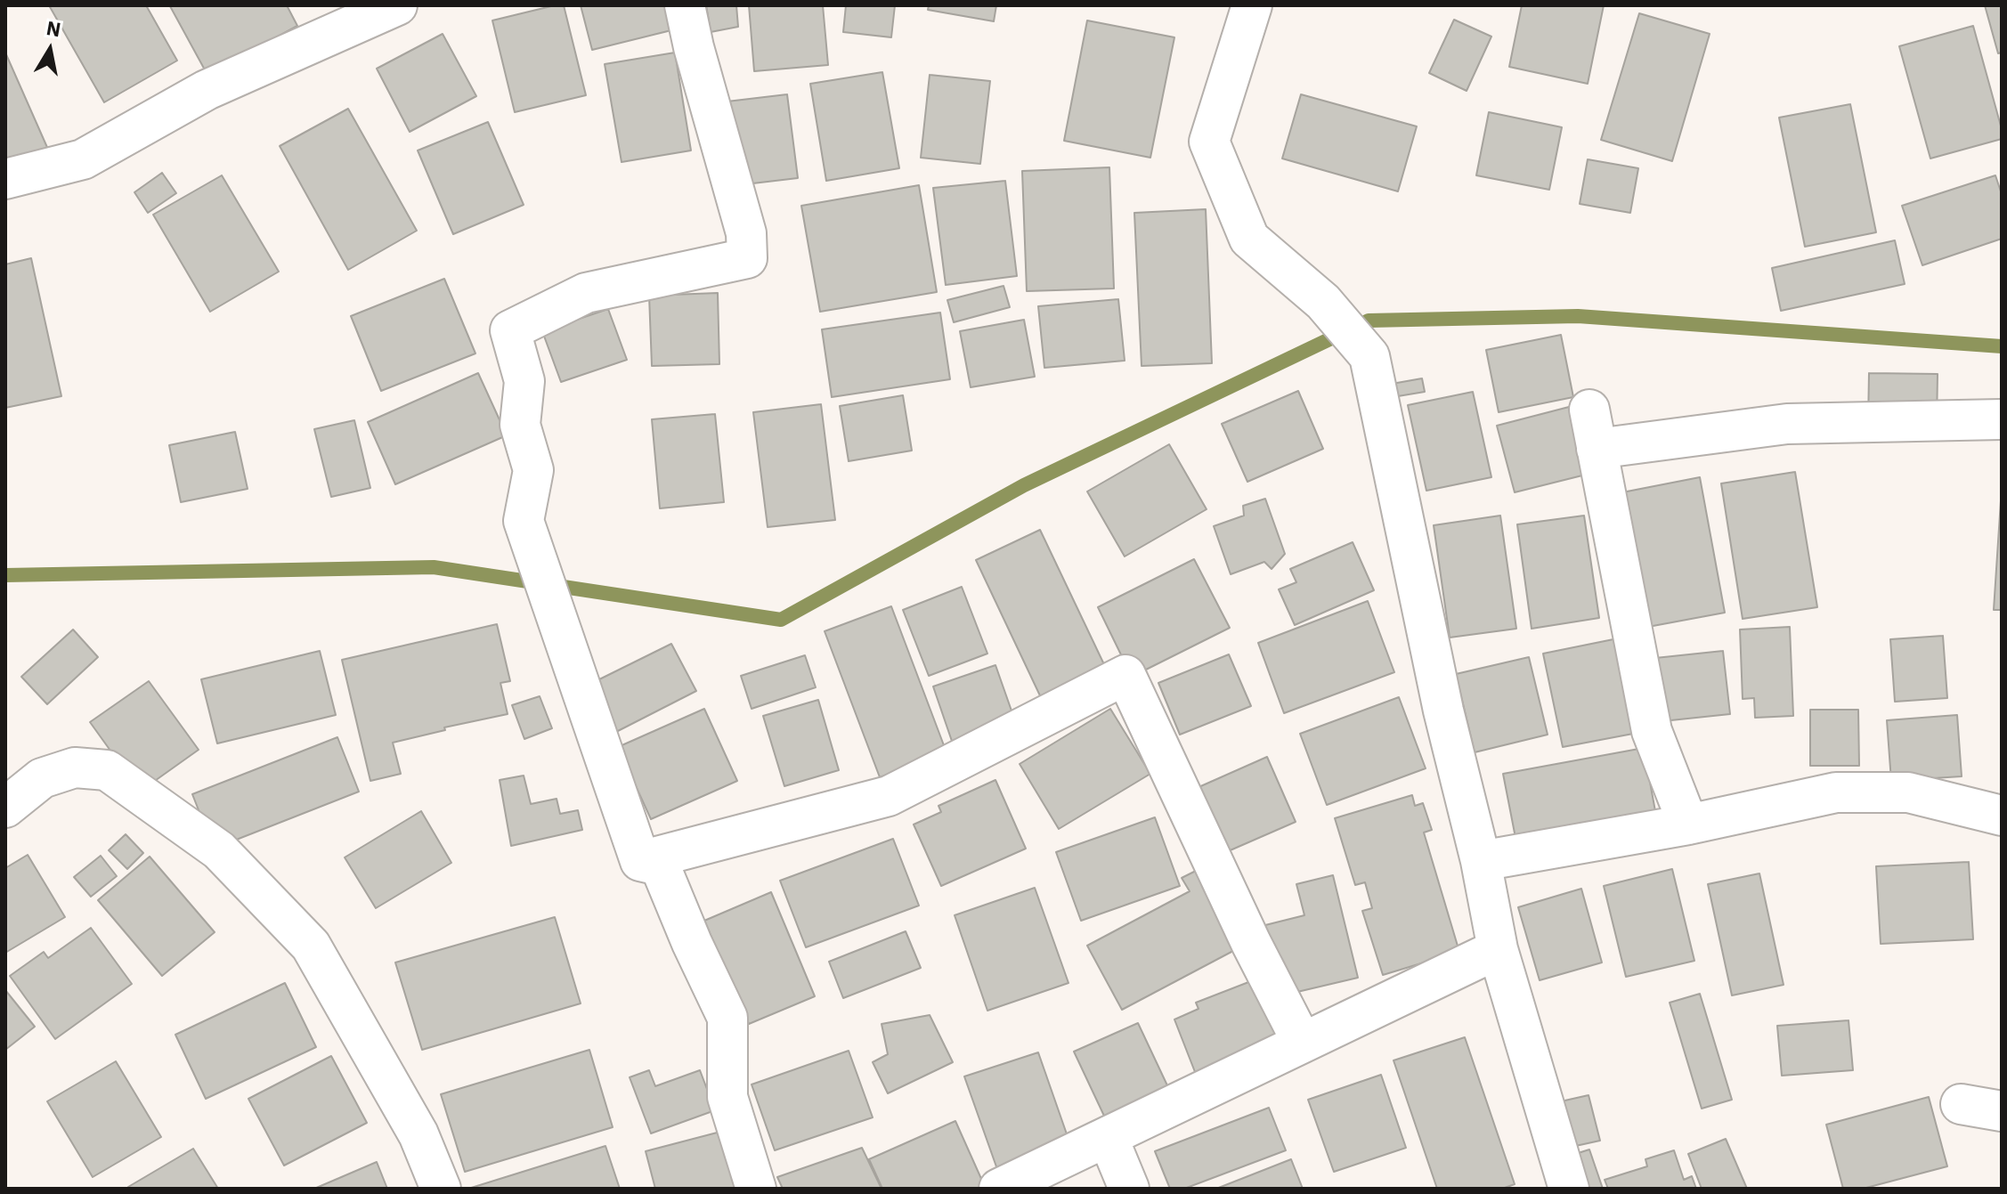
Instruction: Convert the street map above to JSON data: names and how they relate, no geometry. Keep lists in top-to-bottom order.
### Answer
{
  "north": "top"
}
